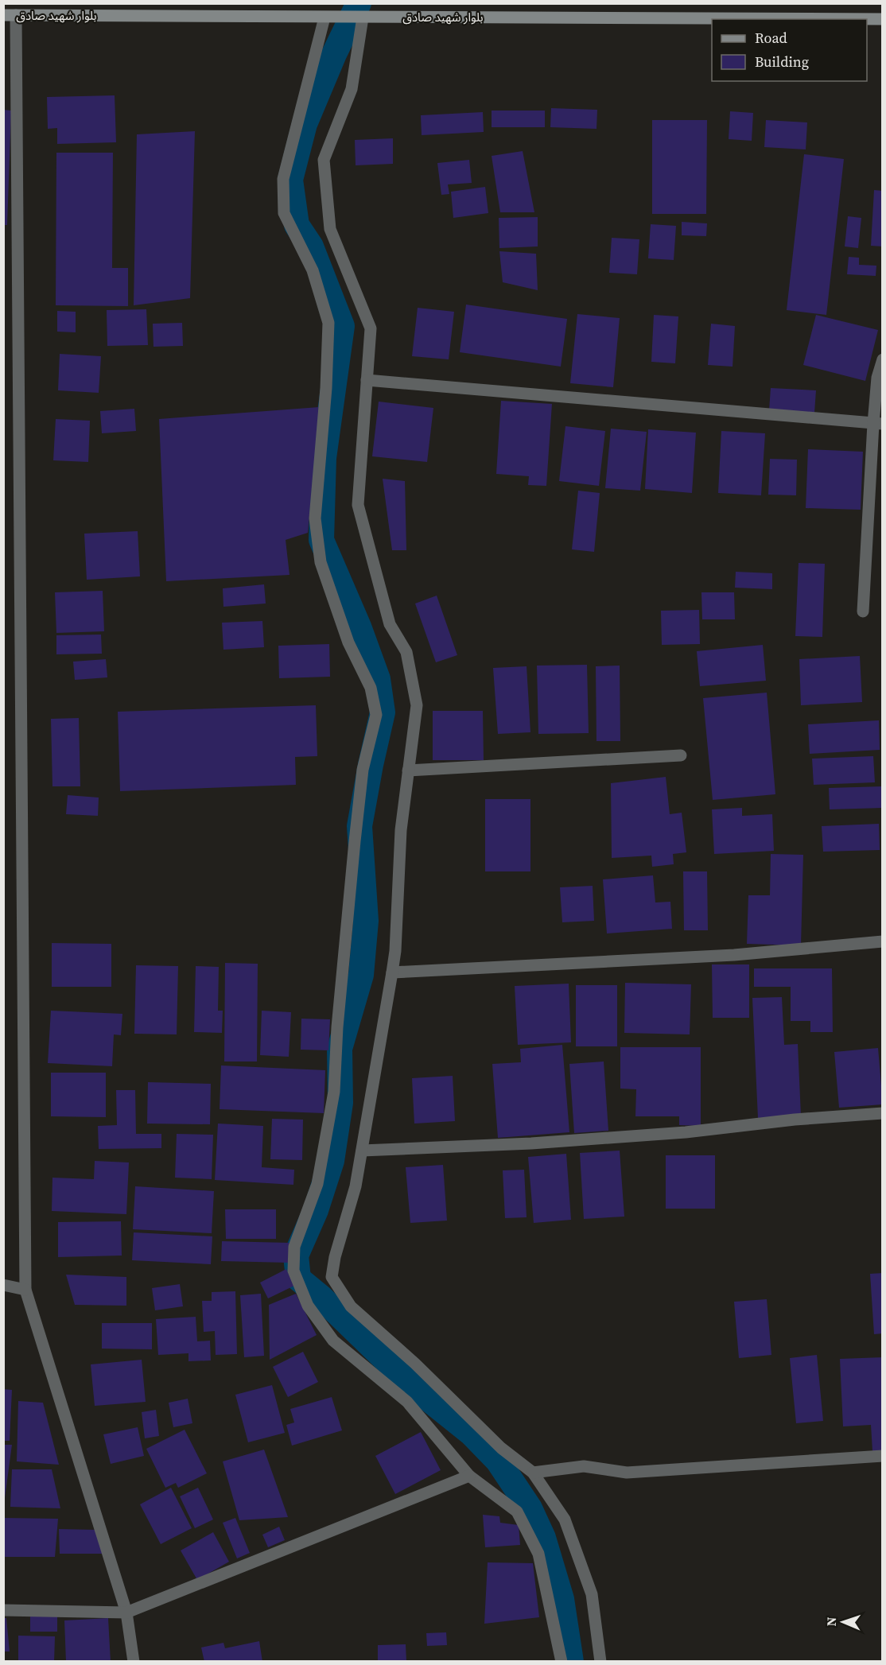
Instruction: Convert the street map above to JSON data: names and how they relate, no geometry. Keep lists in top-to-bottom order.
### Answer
{
  "streets": {
    "main road": ["بلوار شهید صادق"]
  },
  "legend": ["Road", "Building"],
  "north": "left"
}
